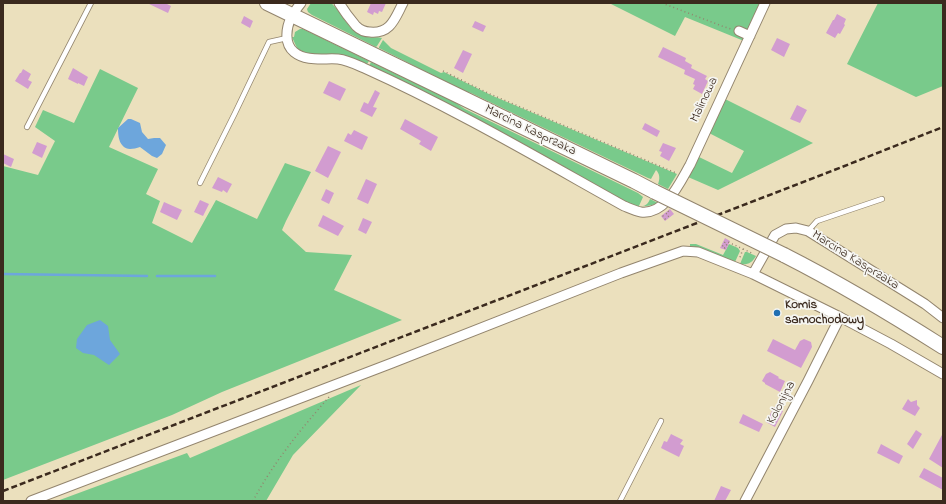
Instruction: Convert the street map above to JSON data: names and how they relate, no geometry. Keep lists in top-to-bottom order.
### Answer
{
  "streets": {
    "main road": ["Marcina Kasprzaka"],
    "street": ["Malinowa", "Kolonijna"]
  },
  "crossings": [
    ["Malinowa", "Marcina Kasprzaka"]
  ],
  "places": ["Komis samochodowy"]
}
